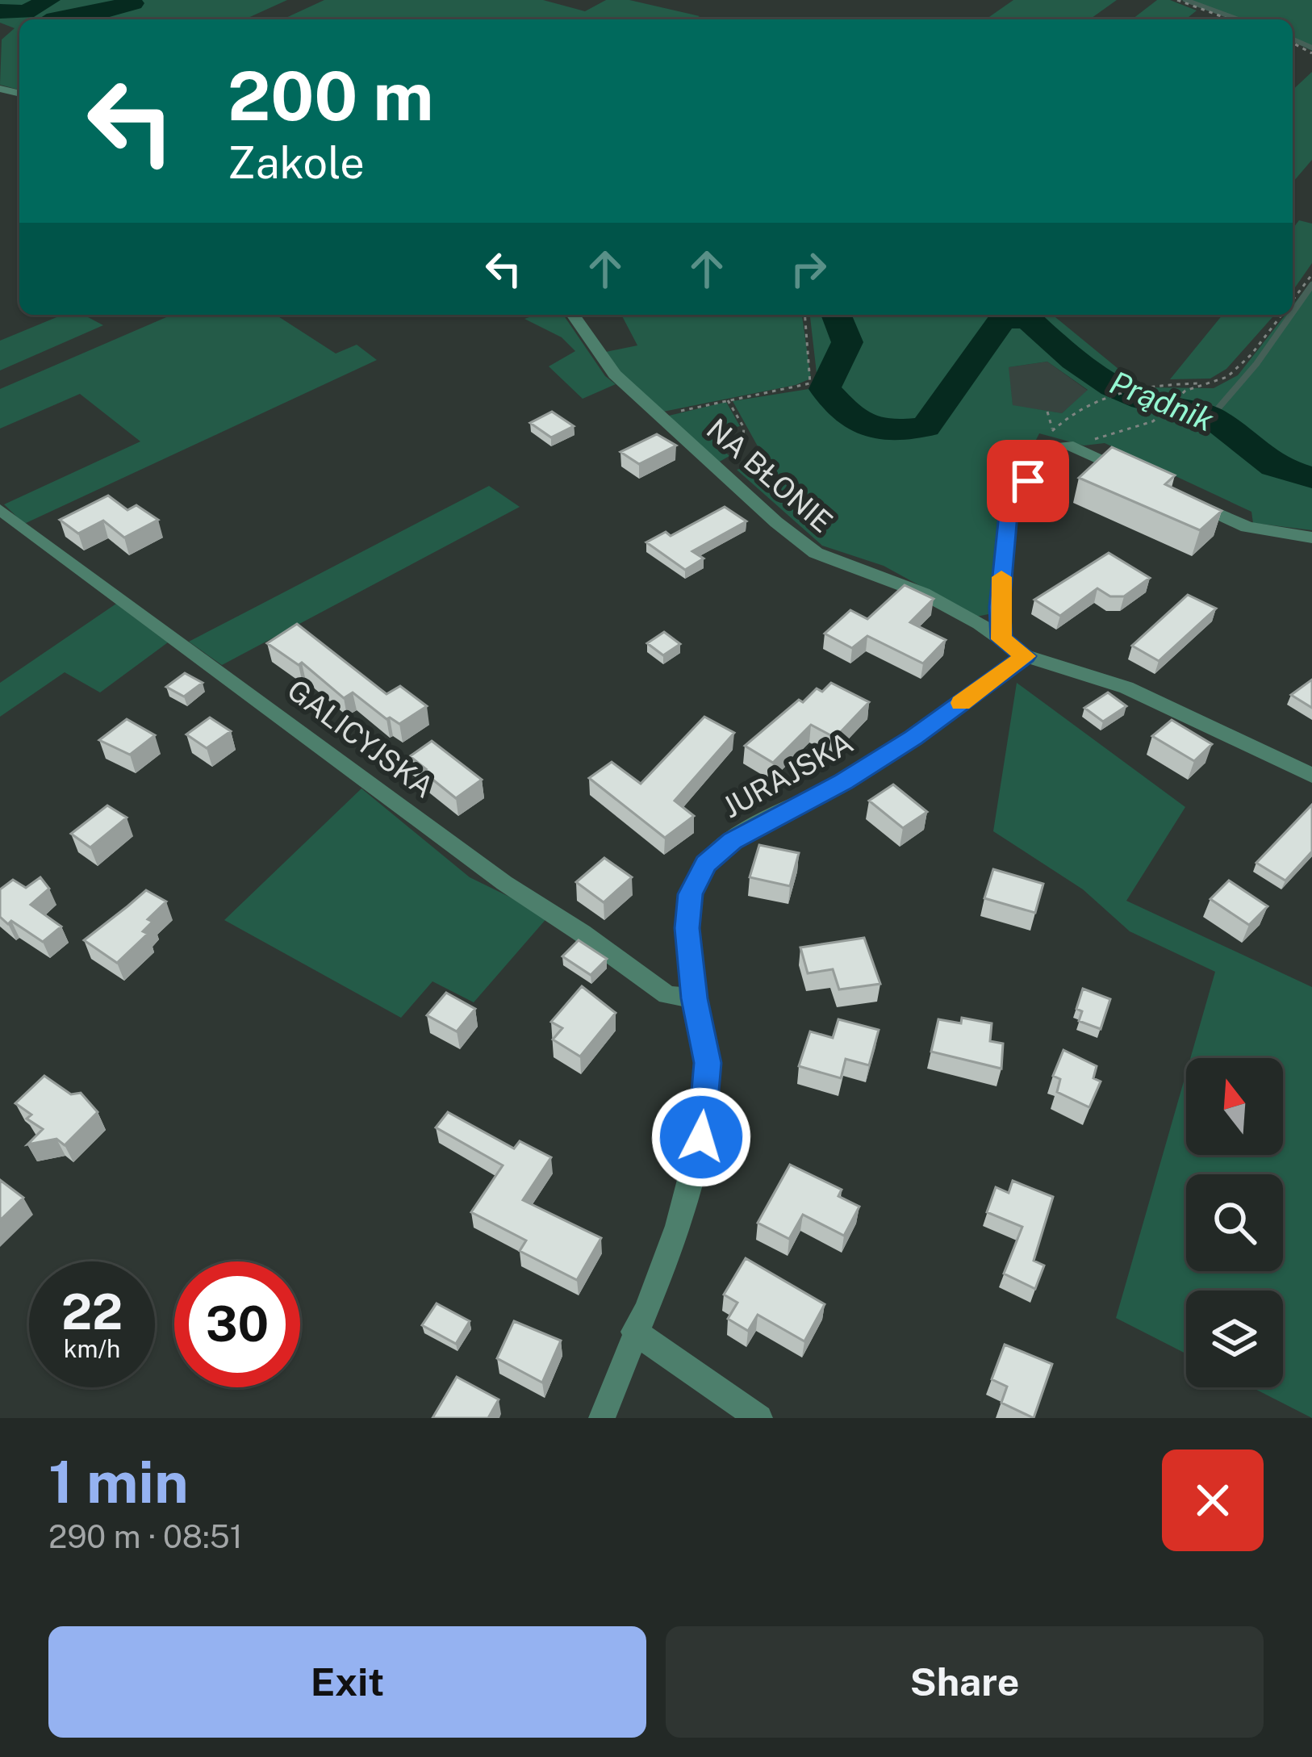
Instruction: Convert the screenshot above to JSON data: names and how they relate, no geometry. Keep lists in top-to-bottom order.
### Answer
{
  "streets": {
    "street": ["NA BŁONIE", "GALICYJSKA", "JURAJSKA"]
  },
  "crossings": [
    ["NA BŁONIE", "JURAJSKA"],
    ["GALICYJSKA", "JURAJSKA"]
  ],
  "water": ["Prądnik"],
  "north": "top",
  "page": {
    "turn": ["200 m", "Zakole"],
    "speed": "22 km/h",
    "limit": "30",
    "heading": ["1 min", "290 m · 08:51"],
    "buttons": ["Exit", "Share"]
  }
}
